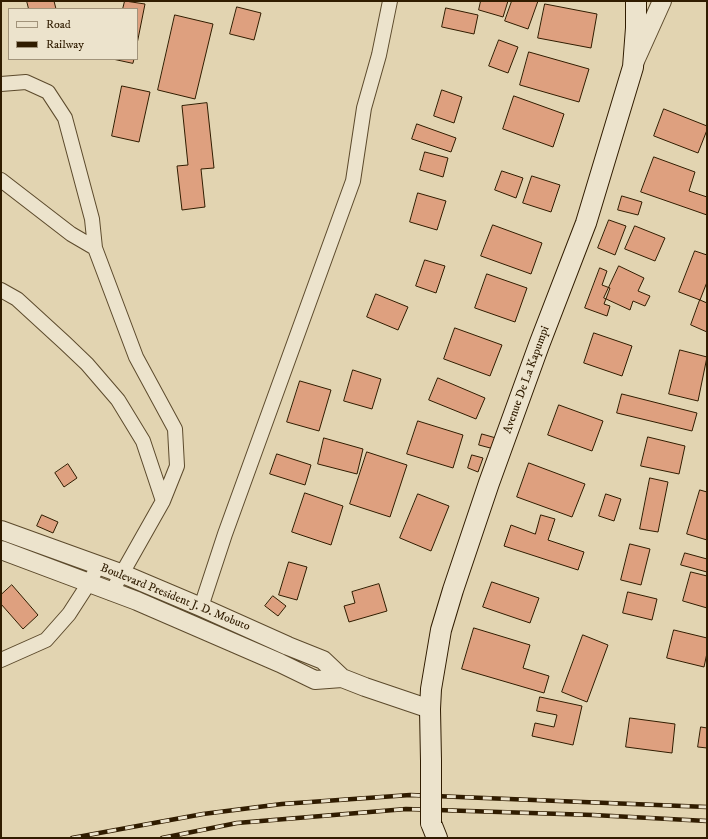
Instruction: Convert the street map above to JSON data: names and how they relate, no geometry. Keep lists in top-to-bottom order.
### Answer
{
  "streets": {
    "main road": ["Avenue De La Kapumpi"],
    "street": ["Boulevard President J. D. Mobuto"]
  },
  "crossings": [
    ["Avenue De La Kapumpi", "Boulevard President J. D. Mobuto"]
  ],
  "legend": ["Road", "Railway"]
}
